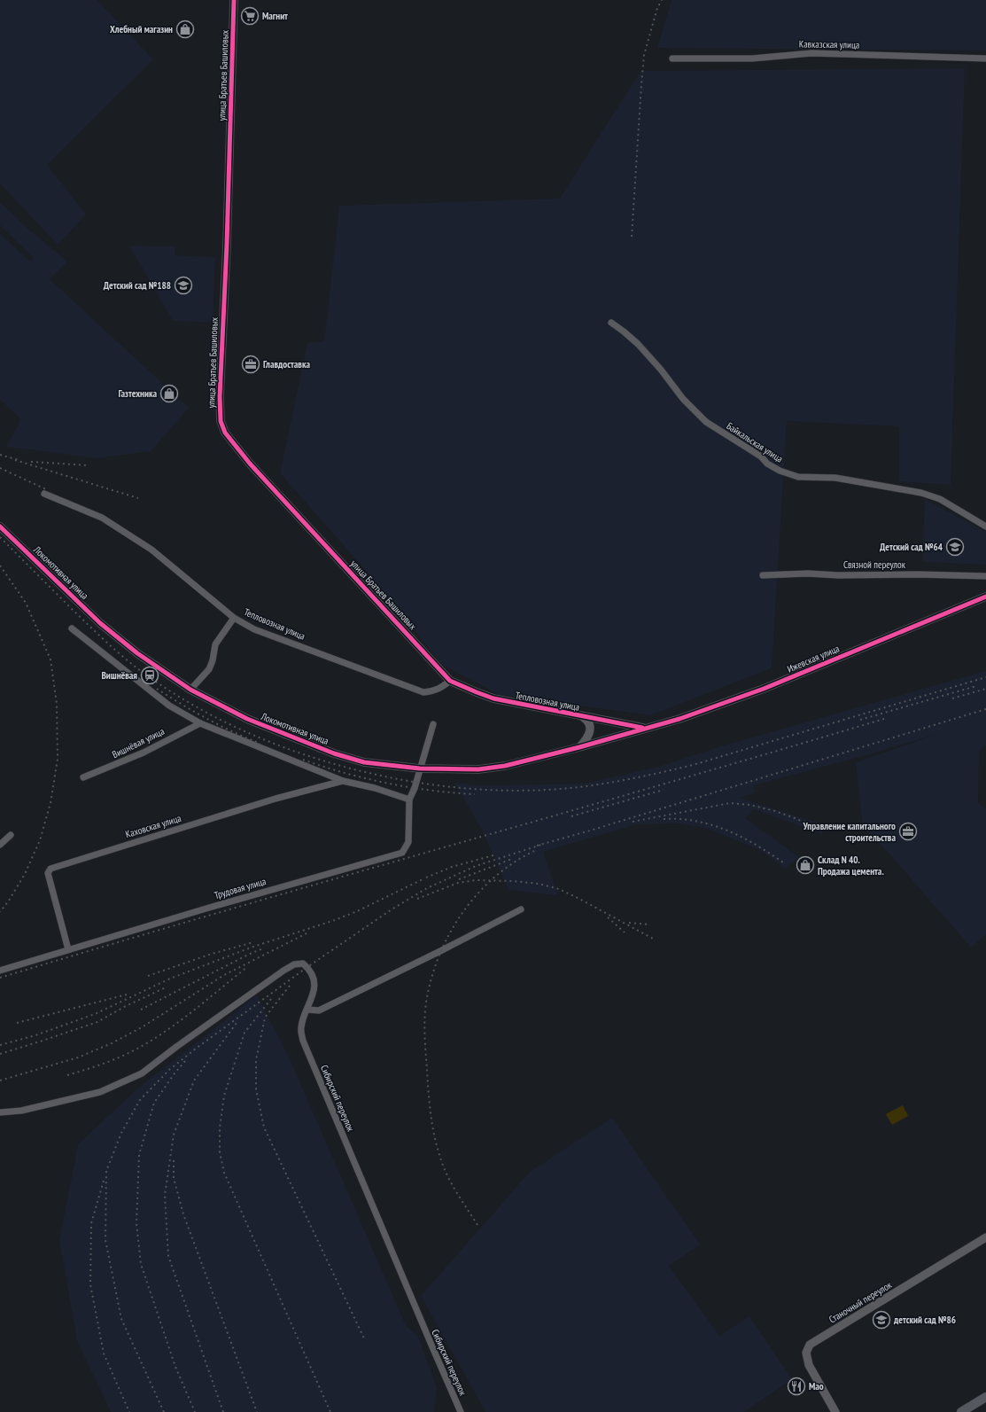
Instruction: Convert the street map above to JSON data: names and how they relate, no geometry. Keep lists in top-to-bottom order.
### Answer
{
  "streets": {
    "street": [
      "Кавказская улица",
      "улица Братьев Башиловых",
      "Байкальская улица",
      "Связной переулок",
      "Локомотивная улица",
      "Тепловозная улица",
      "Ижевская улица",
      "Вишнёвая улица",
      "Каховская улица",
      "Трудовая улица",
      "Сибирский переулок",
      "Станочный переулок"
    ]
  },
  "crossings": [
    ["улица Братьев Башиловых", "Тепловозная улица"],
    ["Локомотивная улица", "Тепловозная улица"],
    ["Локомотивная улица", "Ижевская улица"],
    ["Локомотивная улица", "Трудовая улица"],
    ["Тепловозная улица", "Ижевская улица"],
    ["Каховская улица", "Трудовая улица"]
  ],
  "places": {
    "supermarket": ["Магнит"],
    "shop": ["Хлебный магазин", "Газтехника", "Склад N 40. Продажа цемента."],
    "school or university": ["Детский сад №188", "Детский сад №64", "детский сад №86"],
    "office": ["Главдоставка", "Управление капитального строительства"],
    "station": ["Вишнёвая"],
    "restaurant": ["Мао"]
  }
}
